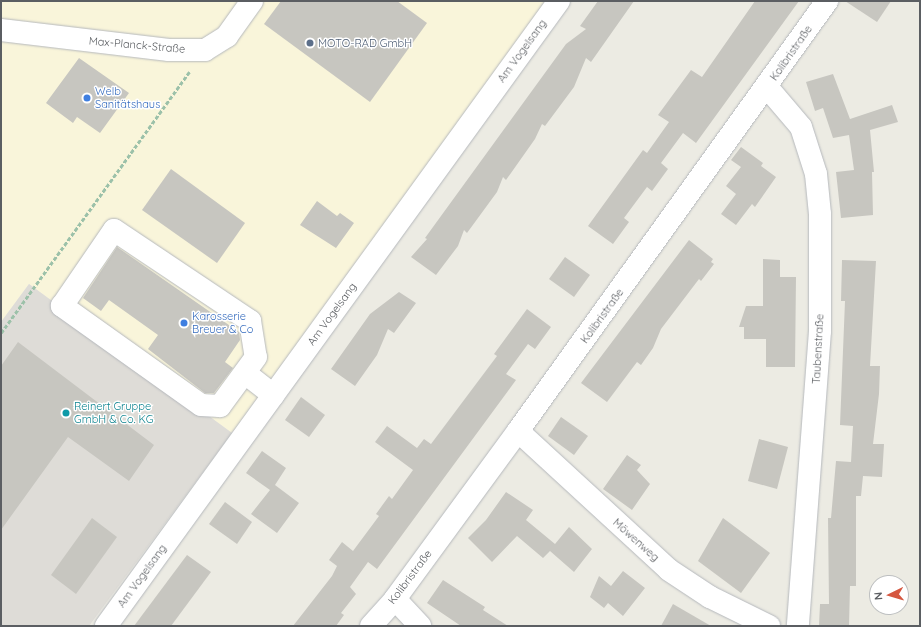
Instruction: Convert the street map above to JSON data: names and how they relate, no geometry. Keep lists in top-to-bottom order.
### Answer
{
  "streets": {
    "street": [
      "Max-Planck-Straße",
      "Am Vogelsang",
      "Kolibristraße",
      "Taubenstraße",
      "Möwenweg"
    ]
  },
  "crossings": [
    ["Kolibristraße", "Taubenstraße"],
    ["Kolibristraße", "Möwenweg"]
  ],
  "places": [
    "MOTO-RAD GmbH",
    "Welb Sanitätshaus",
    "Karosserie Breuer & Co",
    "Reinert Gruppe GmbH & Co. KG"
  ],
  "north": "left"
}
